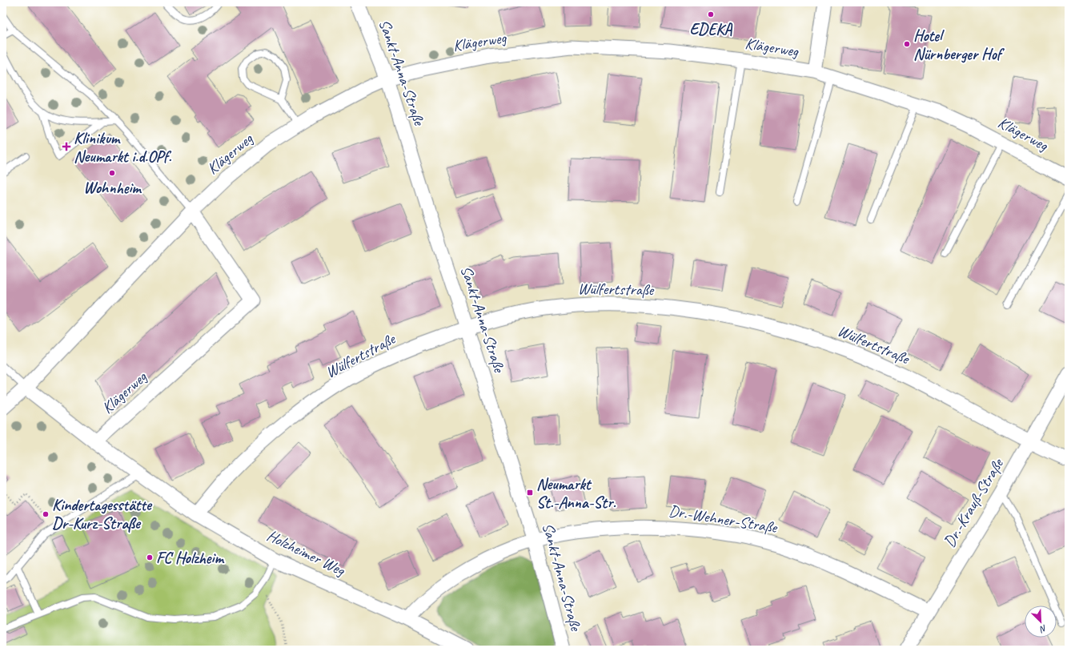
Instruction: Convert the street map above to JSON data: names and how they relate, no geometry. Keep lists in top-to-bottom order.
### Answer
{
  "streets": {
    "street": [
      "Klägerweg",
      "Sankt-Anna-Straße",
      "Wülfertstraße",
      "Dr.-Krauß-Straße",
      "Dr.-Wehner-Straße",
      "Holzheimer Weg"
    ]
  },
  "crossings": [
    ["Klägerweg", "Sankt-Anna-Straße"],
    ["Klägerweg", "Holzheimer Weg"],
    ["Sankt-Anna-Straße", "Wülfertstraße"],
    ["Sankt-Anna-Straße", "Dr.-Wehner-Straße"],
    ["Wülfertstraße", "Dr.-Krauß-Straße"],
    ["Wülfertstraße", "Holzheimer Weg"],
    ["Dr.-Krauß-Straße", "Dr.-Wehner-Straße"],
    ["Dr.-Wehner-Straße", "Holzheimer Weg"]
  ],
  "places": {
    "other": [
      "EDEKA",
      "Hotel Nürnberger Hof",
      "Wohnheim",
      "Kindertagesstätte Dr-Kurz-Straße",
      "FC Holzheim"
    ],
    "health": ["Klinikum Neumarkt i.d.OPf."],
    "transit": ["Neumarkt St.-Anna-Str."]
  },
  "north": "bottom right"
}
